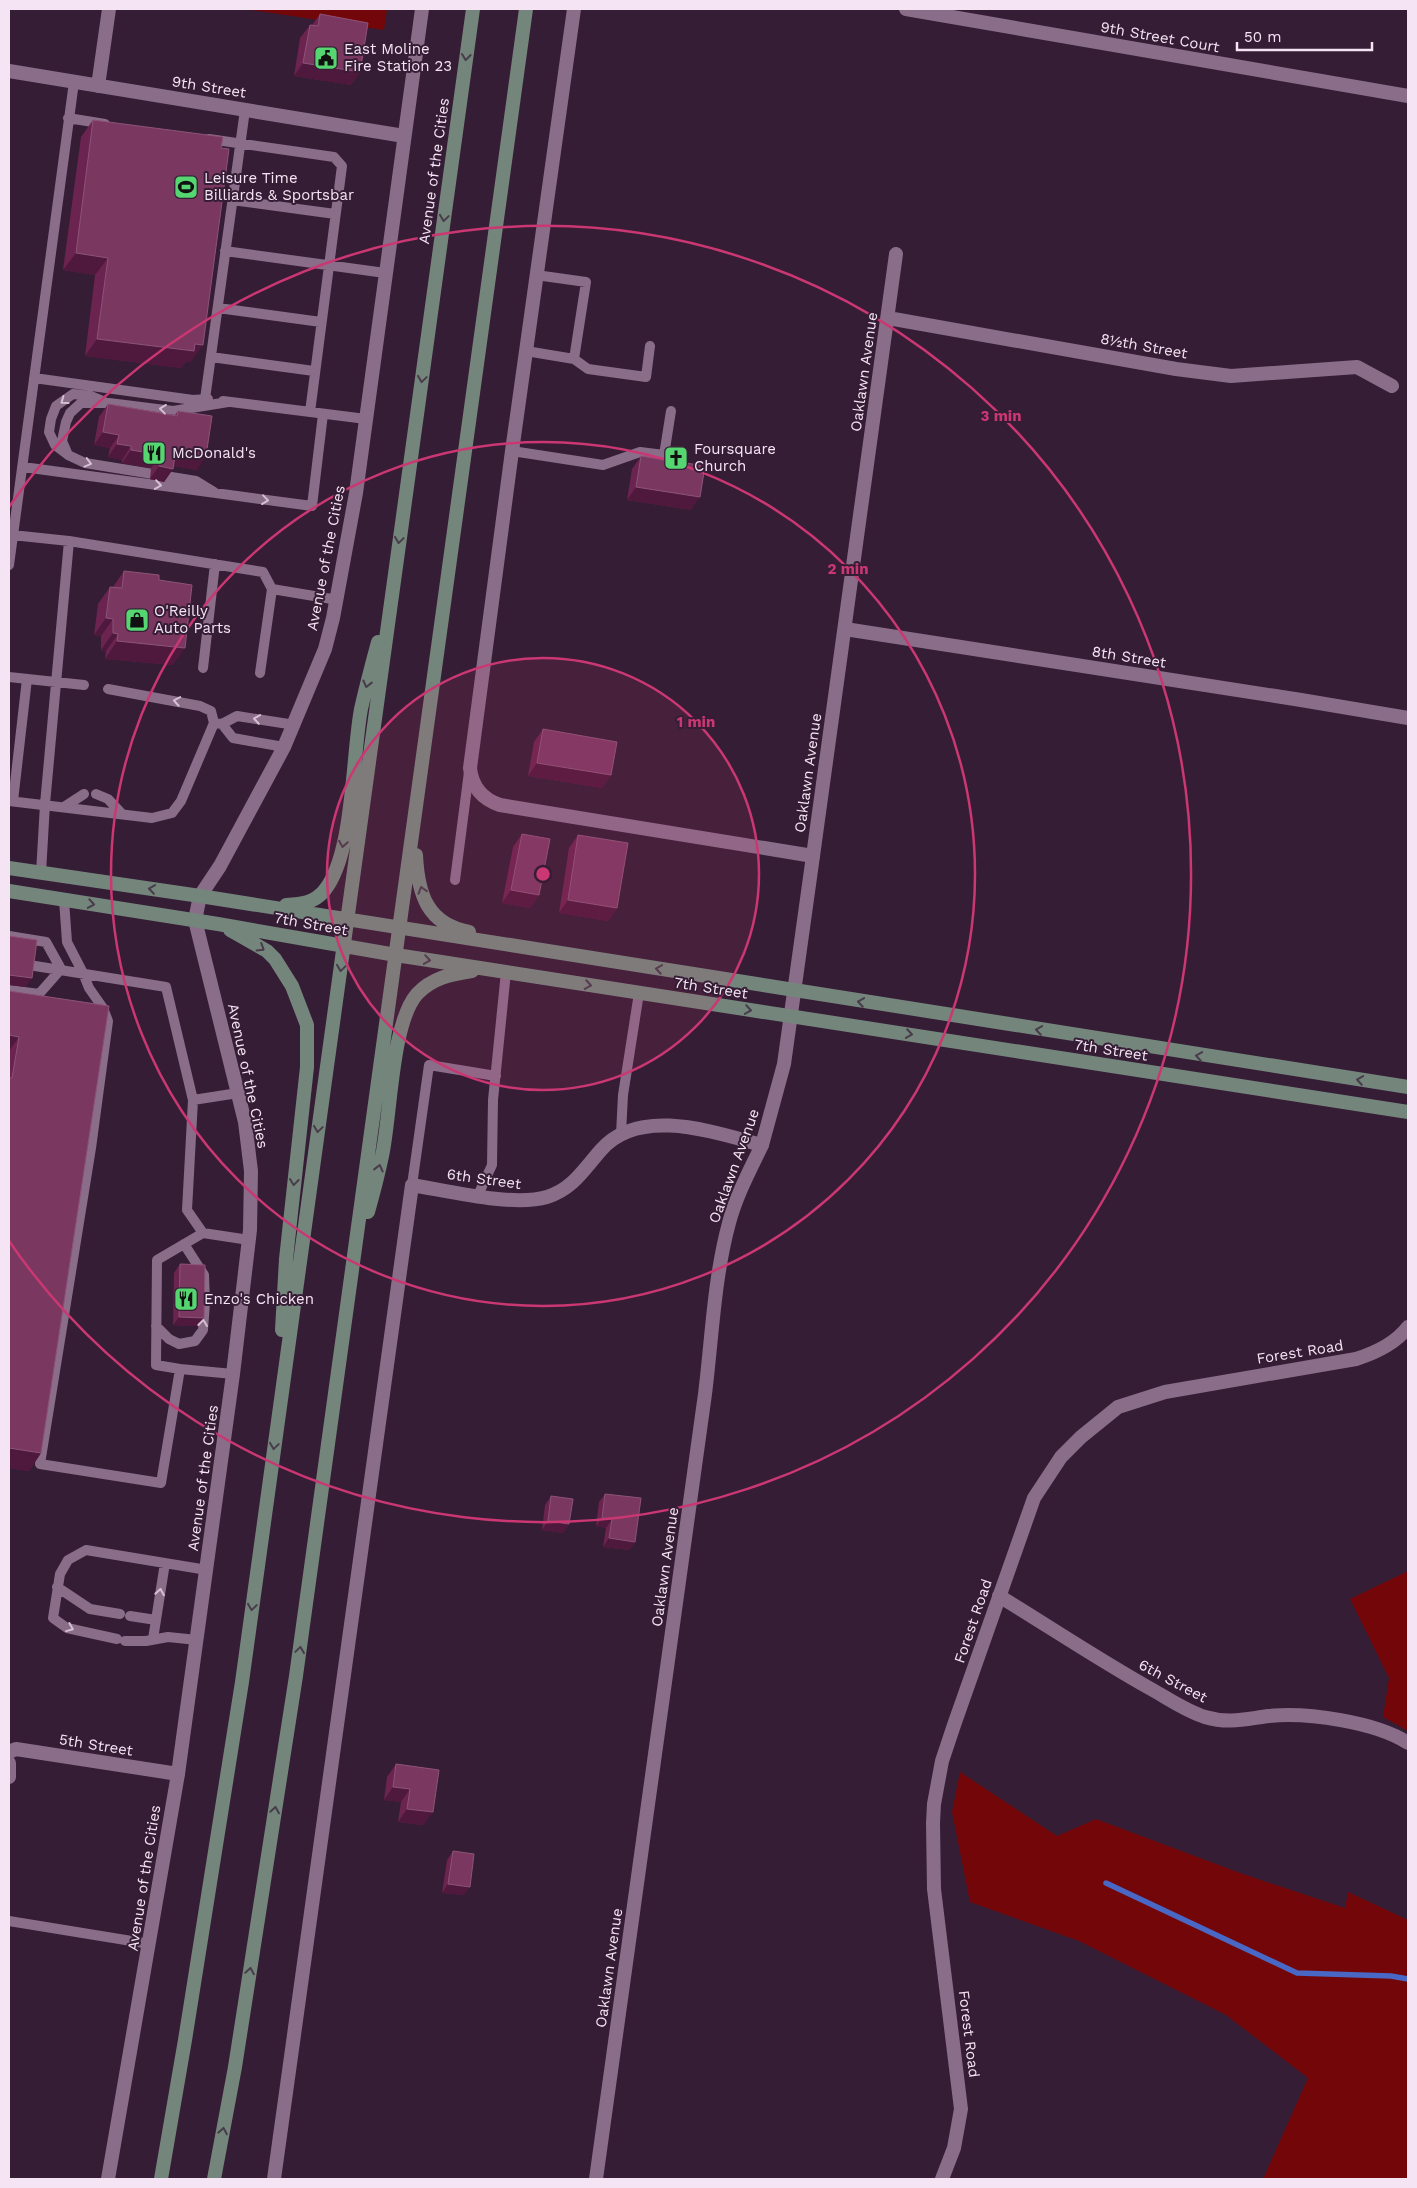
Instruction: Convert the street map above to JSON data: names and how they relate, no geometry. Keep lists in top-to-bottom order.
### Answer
{
  "streets": {
    "main road": ["Avenue of the Cities", "7th Street"],
    "street": [
      "9th Street Court",
      "9th Street",
      "8½th Street",
      "Oaklawn Avenue",
      "8th Street",
      "6th Street",
      "Forest Road",
      "5th Street"
    ]
  },
  "crossings": [
    ["9th Street", "Avenue of the Cities"],
    ["Avenue of the Cities", "7th Street"],
    ["Avenue of the Cities", "5th Street"],
    ["8½th Street", "Oaklawn Avenue"],
    ["Oaklawn Avenue", "8th Street"],
    ["Oaklawn Avenue", "7th Street"],
    ["Oaklawn Avenue", "6th Street"],
    ["6th Street", "Forest Road"]
  ],
  "places": {
    "public building": ["East Moline Fire Station 23"],
    "sports": ["Leisure Time Billiards & Sportsbar"],
    "restaurant": ["McDonald's", "Enzo's Chicken"],
    "church": ["Foursquare Church"],
    "shop": ["O'Reilly Auto Parts"]
  },
  "scale_bar": "50 m",
  "rings": ["3 min", "2 min", "1 min"]
}
